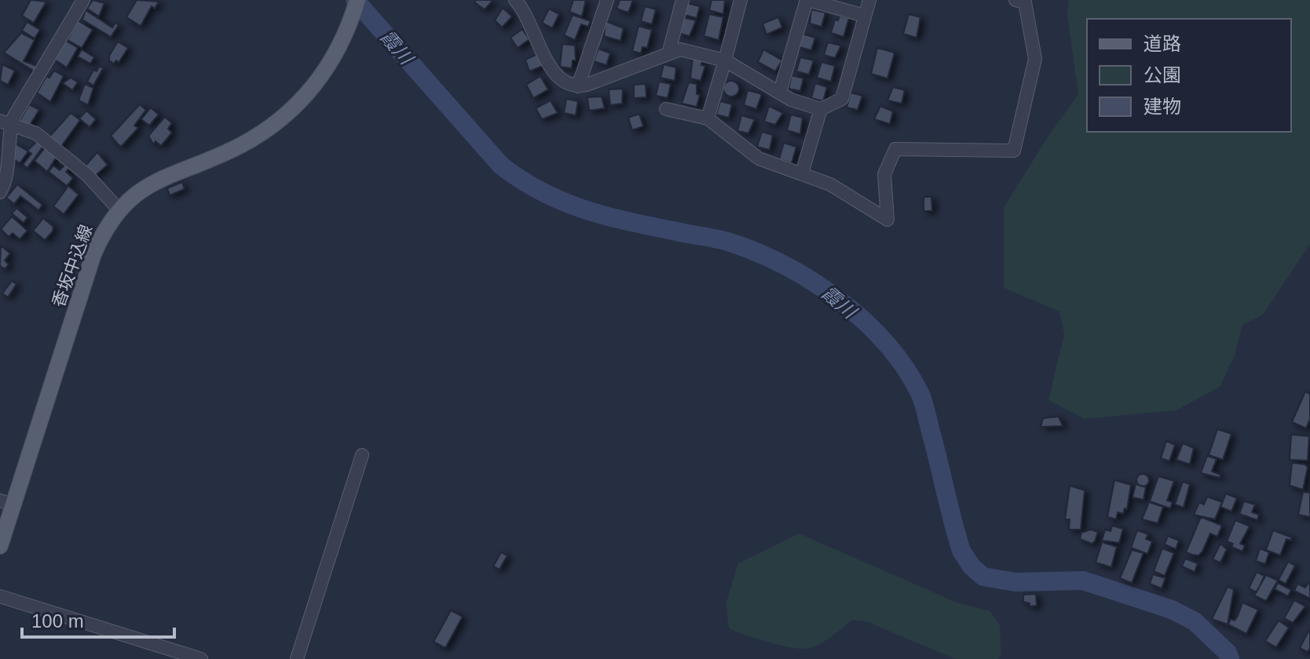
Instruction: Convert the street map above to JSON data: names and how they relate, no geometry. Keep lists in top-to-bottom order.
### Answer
{
  "streets": {
    "main road": ["香坂中込線"]
  },
  "water": ["霞川"],
  "legend": ["道路", "公園", "建物"],
  "scale_bar": "100 m"
}
